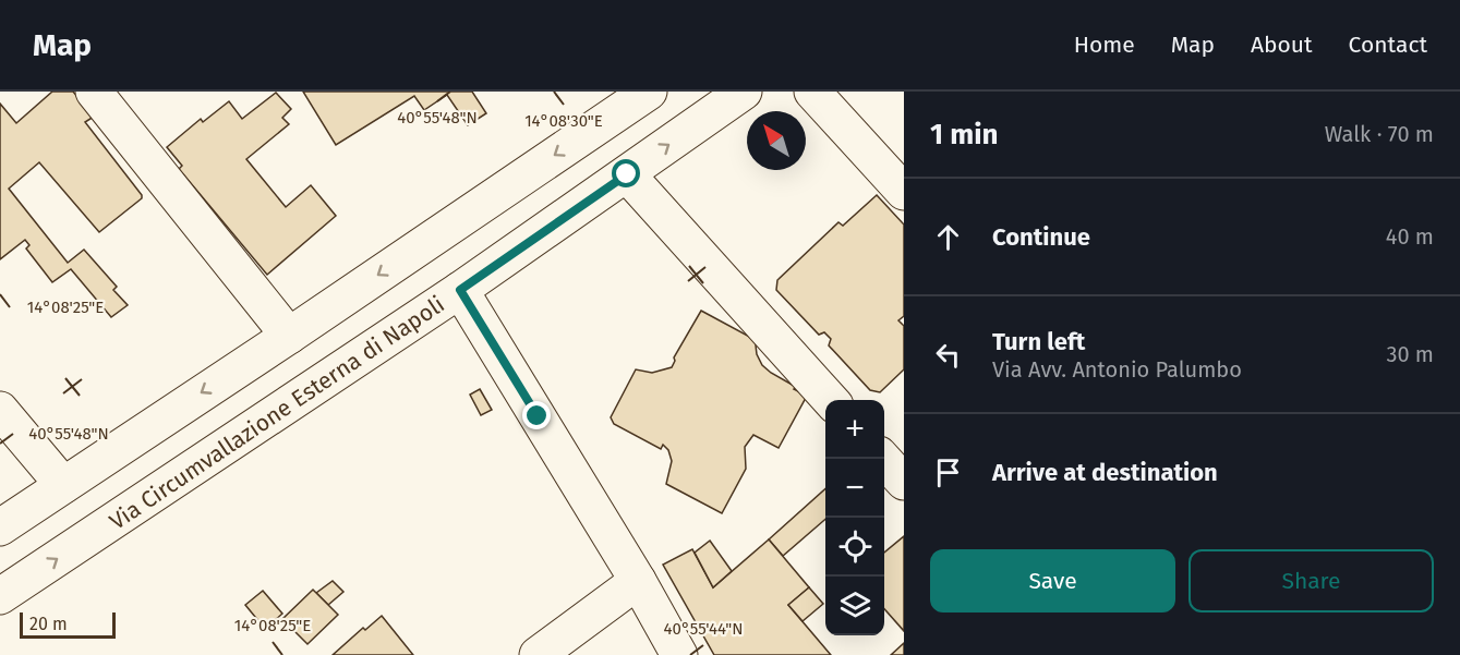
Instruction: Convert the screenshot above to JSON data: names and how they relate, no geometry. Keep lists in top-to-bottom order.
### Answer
{
  "streets": {
    "main road": ["Via Circumvallazione Esterna di Napoli"]
  },
  "scale_bar": "20 m",
  "north": "top left",
  "page": {
    "header": "Map",
    "nav": [
      "Home",
      "Map",
      "About",
      "Contact"
    ],
    "heading": ["1 min", "Walk · 70 m"],
    "list": [
      ["Continue", "40 m"],
      ["Turn left", "Via Avv. Antonio Palumbo", "30 m"],
      "Arrive at destination"
    ],
    "map_buttons": ["+", "−"],
    "buttons": ["Save", "Share"],
    "scale": "20 m"
  },
  "coordinates": [
    "40°55'48\"N",
    "14°08'30\"E",
    "14°08'25\"E",
    "40°55'44\"N"
  ]
}
